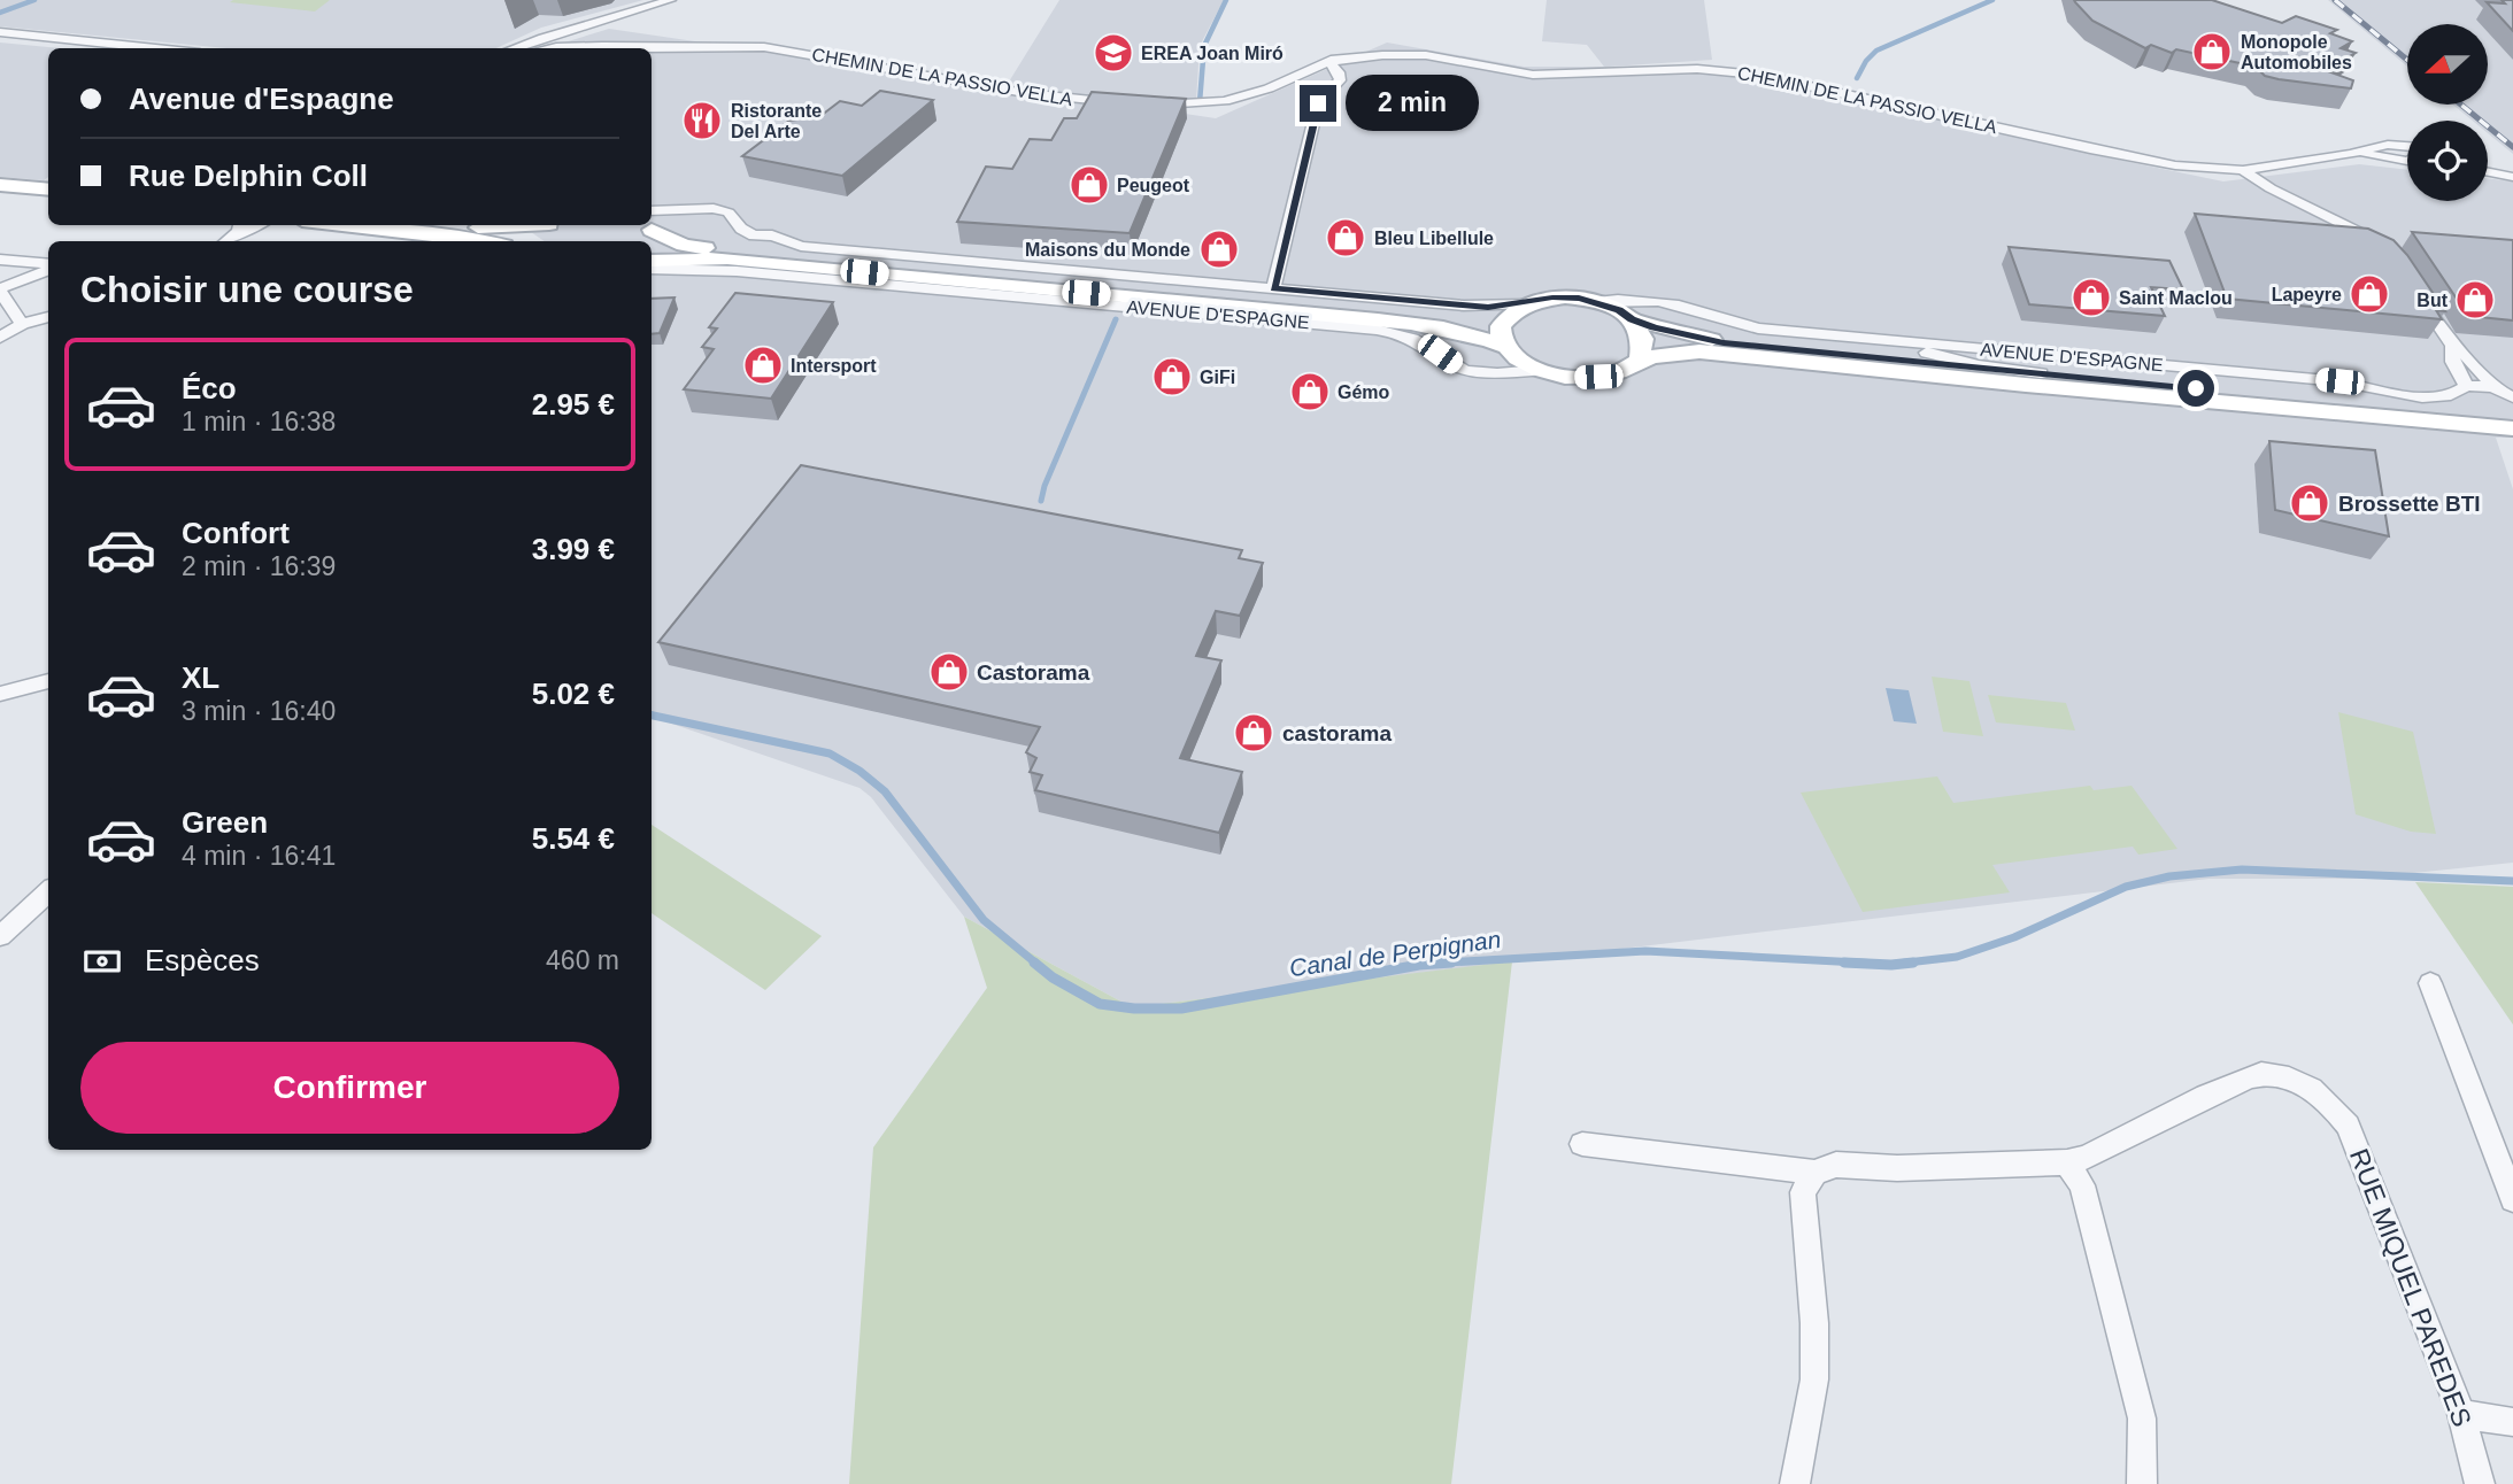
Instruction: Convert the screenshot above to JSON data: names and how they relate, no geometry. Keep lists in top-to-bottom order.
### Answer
{
  "streets": {
    "main road": ["AVENUE D'ESPAGNE"],
    "street": ["CHEMIN DE LA PASSIO VELLA", "RUE MIQUEL PAREDES"]
  },
  "water": ["Canal de Perpignan"],
  "places": {
    "shop": [
      "Monopole Automobiles",
      "Peugeot",
      "Bleu Libellule",
      "Maisons du Monde",
      "Lapeyre",
      "Saint Maclou",
      "But",
      "Intersport",
      "GiFi",
      "Gémo",
      "Brossette BTI",
      "Castorama",
      "castorama"
    ],
    "school or university": ["EREA Joan Miró"],
    "restaurant": ["Ristorante Del Arte"]
  },
  "north": "left",
  "page": {
    "banner": ["Avenue d'Espagne", "Rue Delphin Coll"],
    "bubble": "2 min",
    "heading": "Choisir une course",
    "list": [
      {
        "name": "Éco",
        "note": "1 min · 16:38",
        "value": "2.95 €"
      },
      {
        "name": "Confort",
        "note": "2 min · 16:39",
        "value": "3.99 €"
      },
      {
        "name": "XL",
        "note": "3 min · 16:40",
        "value": "5.02 €"
      },
      {
        "name": "Green",
        "note": "4 min · 16:41",
        "value": "5.54 €"
      }
    ],
    "pay": ["Espèces", "460 m"],
    "buttons": "Confirmer"
  }
}
